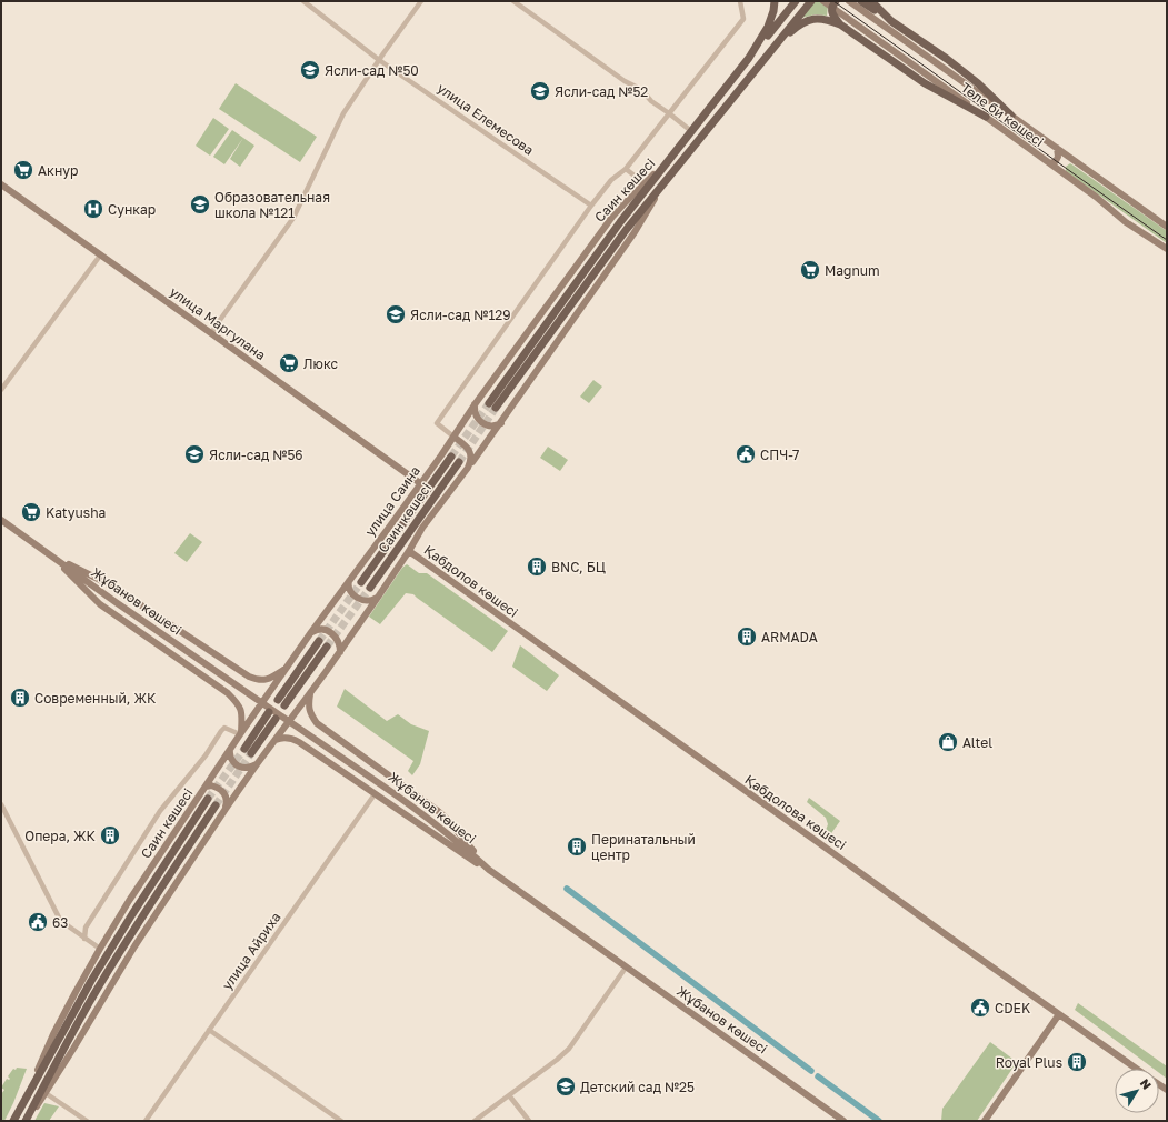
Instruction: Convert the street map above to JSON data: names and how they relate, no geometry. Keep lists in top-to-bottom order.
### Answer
{
  "streets": {
    "main road": [
      "Төле би көшесі",
      "Саин көшесі",
      "улица Маргулана",
      "улица Саина",
      "Қабдолов көшесі",
      "Жұбанов көшесі",
      "Қабдолова көшесі"
    ],
    "street": ["улица Елемесова", "улица Айриха"]
  },
  "crossings": [
    ["Саин көшесі", "улица Саина"],
    ["Саин көшесі", "Қабдолов көшесі"],
    ["улица Маргулана", "улица Саина"],
    ["Қабдолов көшесі", "Қабдолова көшесі"]
  ],
  "places": {
    "school or university": [
      "Ясли-сад №50",
      "Ясли-сад №52",
      "Образовательная школа №121",
      "Ясли-сад №129",
      "Ясли-сад №56",
      "Детский сад №25"
    ],
    "supermarket": [
      "Акнур",
      "Magnum",
      "Люкс",
      "Katyusha"
    ],
    "hospital": ["Сункар"],
    "public building": ["СПЧ-7", "63", "CDEK"],
    "building": [
      "BNC, БЦ",
      "ARMADA",
      "Современный, ЖК",
      "Опера, ЖК",
      "Перинатальный центр",
      "Royal Plus"
    ],
    "shop": ["Altel"]
  },
  "north": "top right"
}
